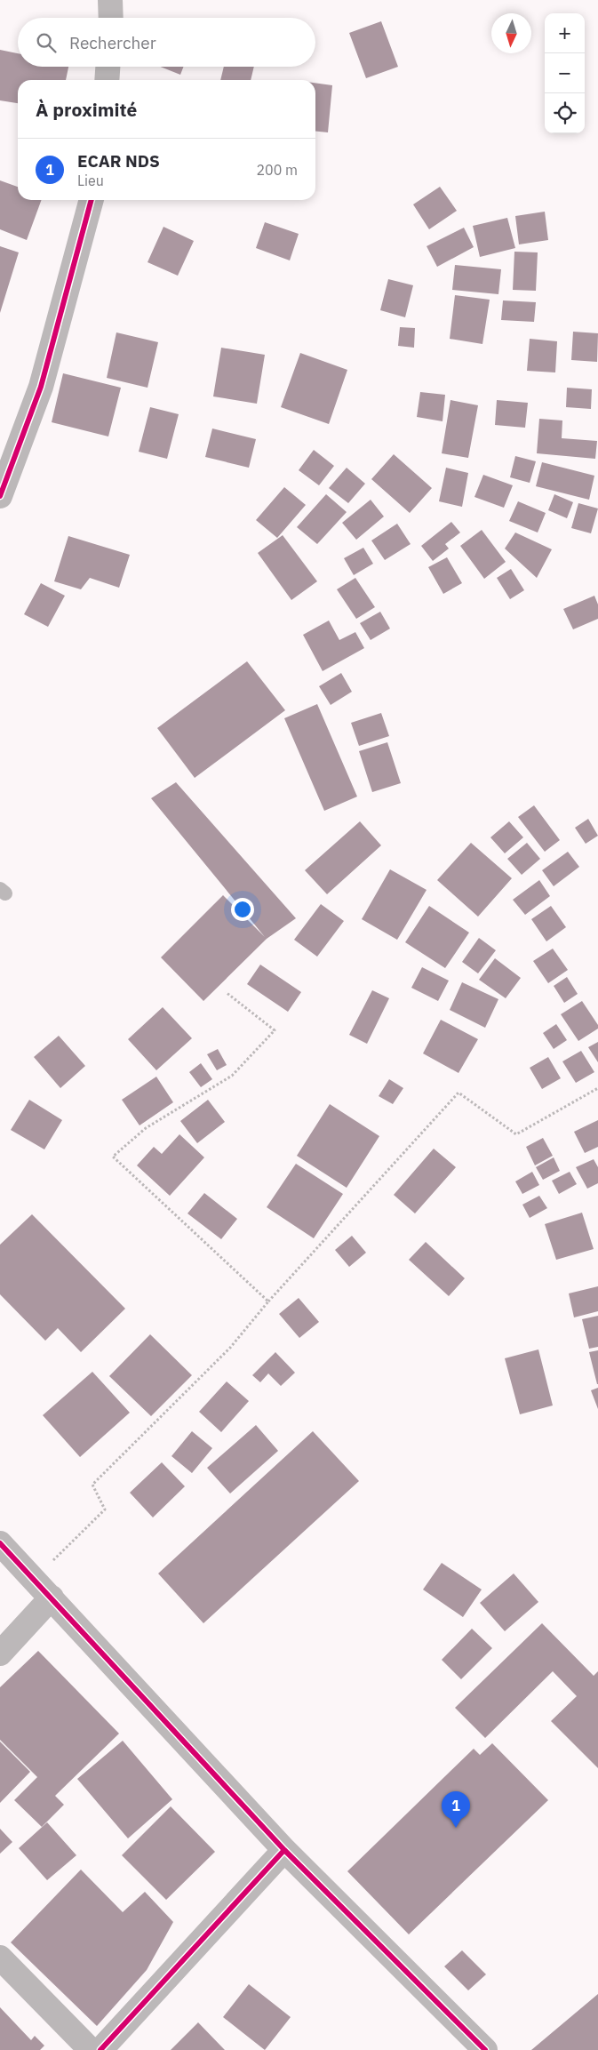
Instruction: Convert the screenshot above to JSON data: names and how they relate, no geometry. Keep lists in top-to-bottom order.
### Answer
{
  "north": "bottom",
  "page": {
    "map_buttons": ["+", "−"],
    "search": "Rechercher",
    "heading": "À proximité",
    "list": [
      {
        "mark": "1",
        "name": "ECAR NDS",
        "note": "Lieu",
        "value": "200 m"
      }
    ],
    "pins": "1"
  }
}
